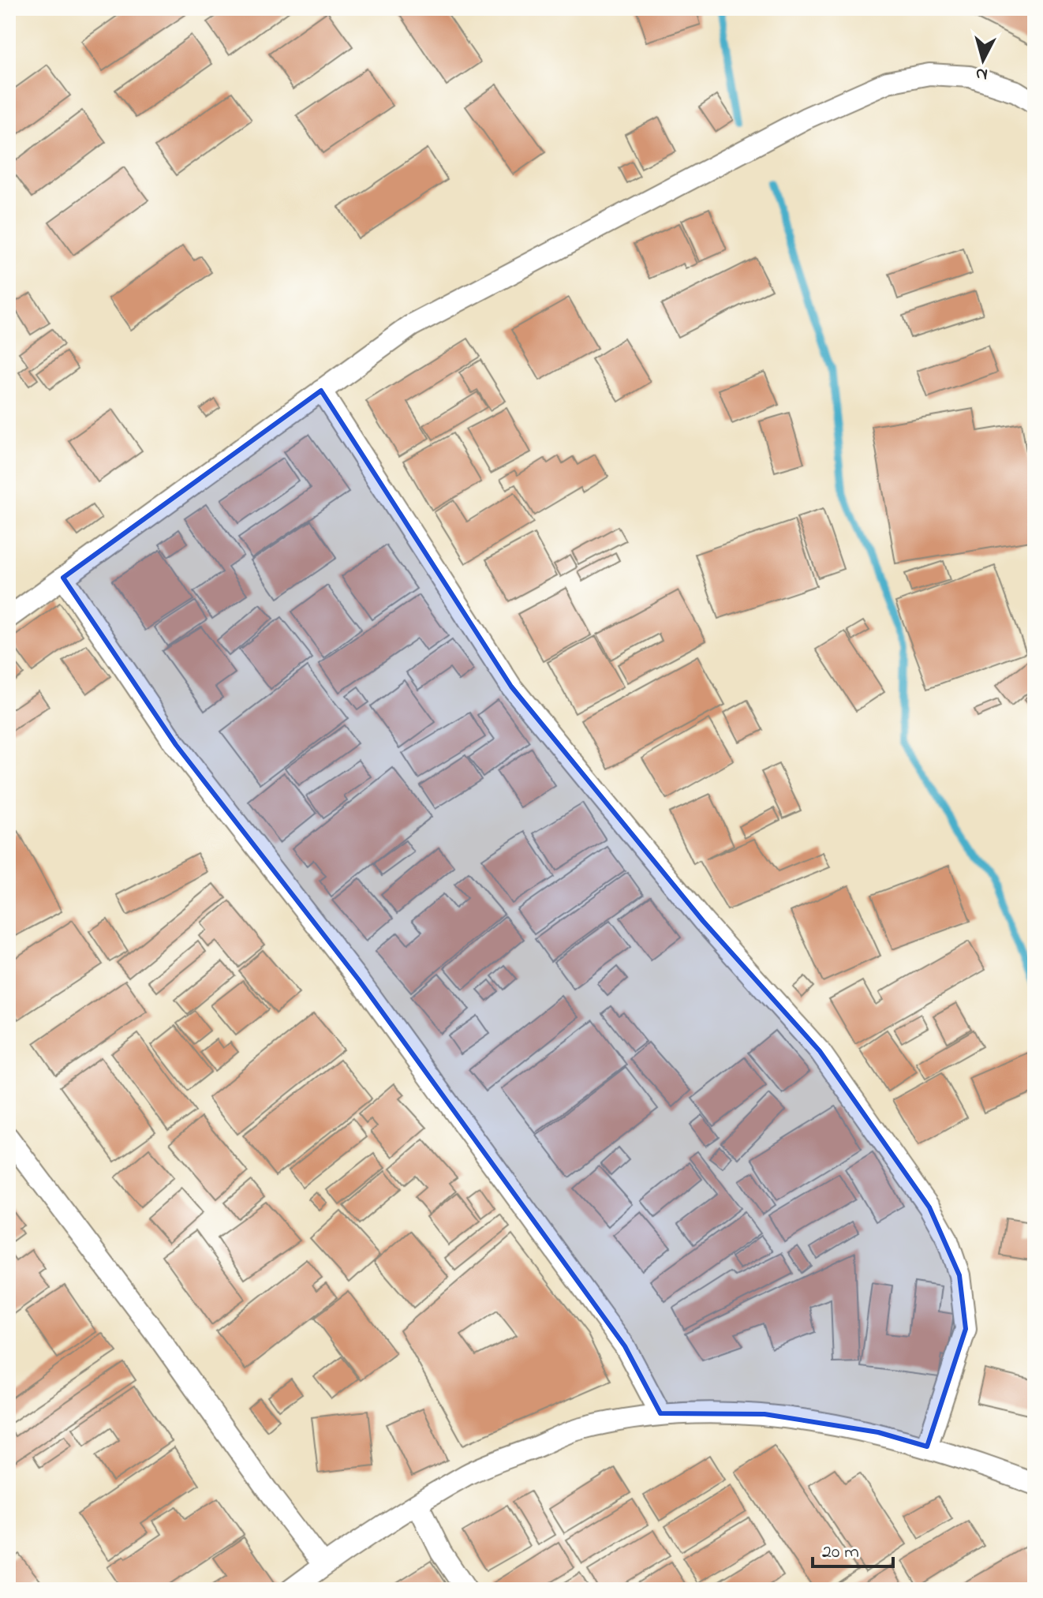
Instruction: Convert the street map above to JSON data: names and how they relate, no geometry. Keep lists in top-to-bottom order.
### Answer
{
  "scale_bar": "20 m",
  "north": "bottom"
}
